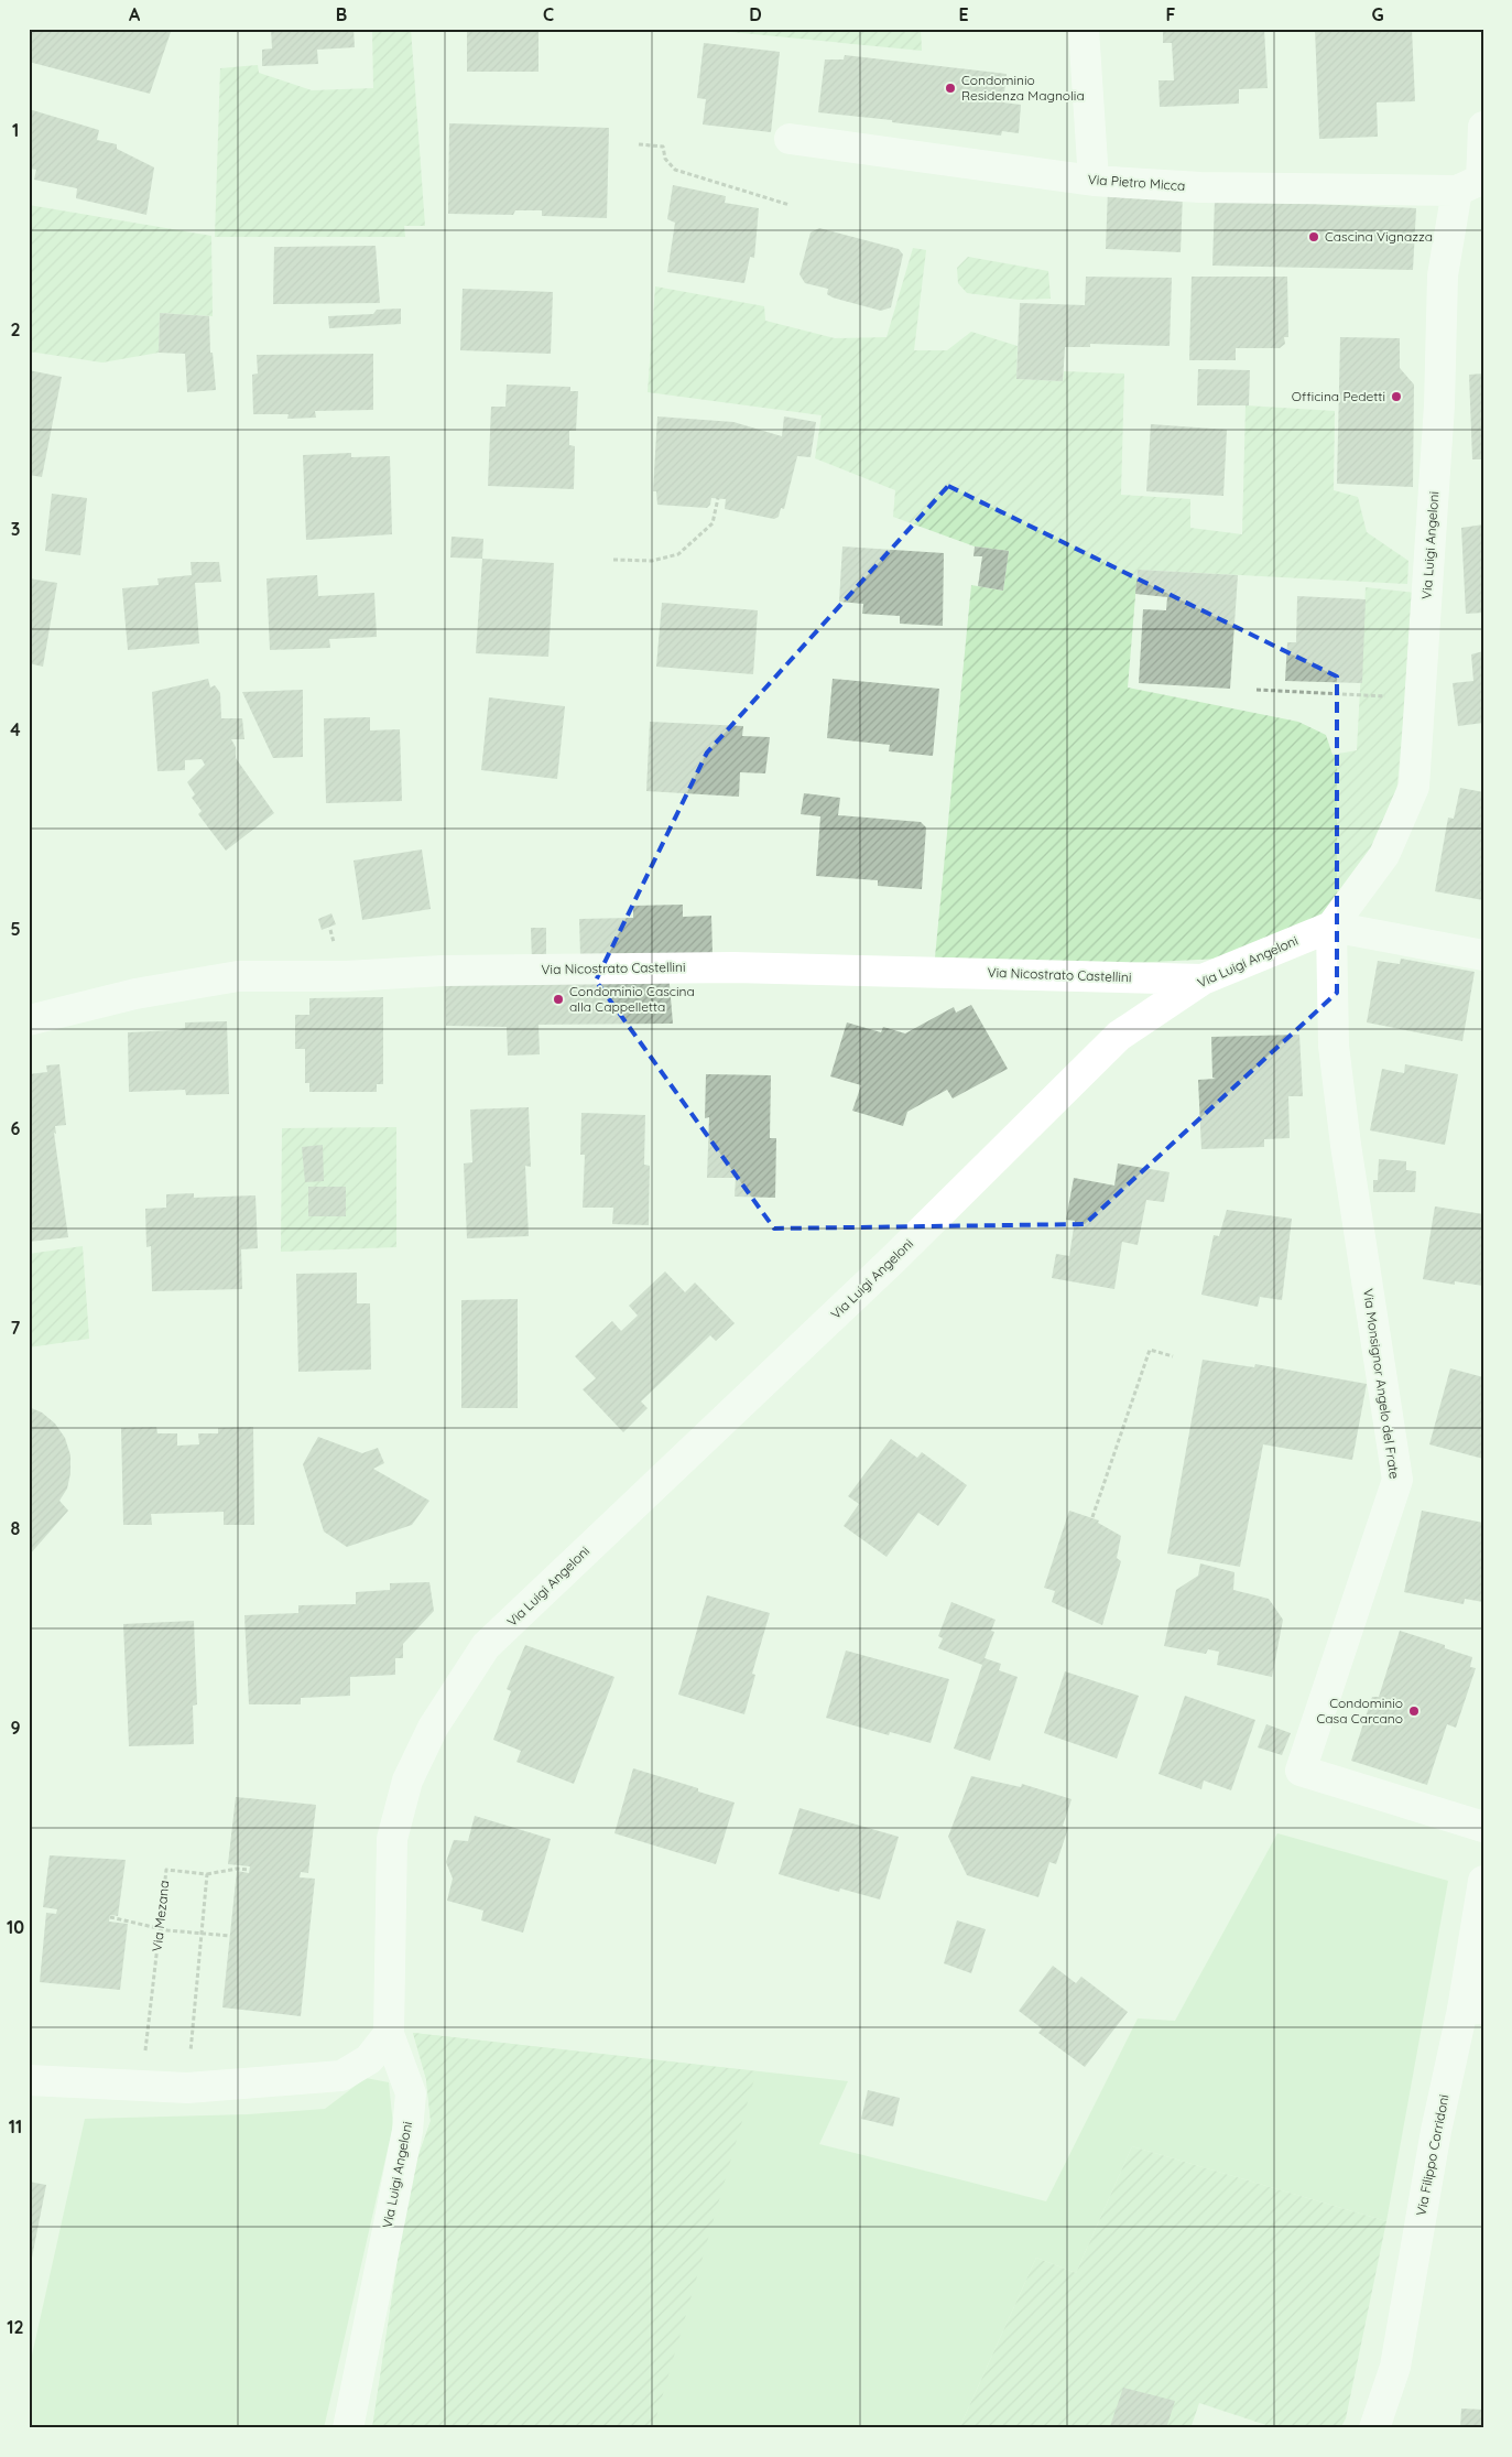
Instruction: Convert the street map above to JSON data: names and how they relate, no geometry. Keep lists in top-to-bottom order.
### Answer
{
  "streets": {
    "street": [
      "Via Pietro Micca",
      "Via Luigi Angeloni",
      "Via Nicostrato Castellini",
      "Via Monsignor Angelo del Frate",
      "Via Filippo Corridoni"
    ],
    "path": ["Via Mezana"]
  },
  "crossings": [
    ["Via Pietro Micca", "Via Luigi Angeloni"],
    ["Via Luigi Angeloni", "Via Nicostrato Castellini"],
    ["Via Luigi Angeloni", "Via Monsignor Angelo del Frate"]
  ],
  "places": [
    "Condominio Residenza Magnolia",
    "Cascina Vignazza",
    "Officina Pedetti",
    "Condominio Cascina alla Cappelletta",
    "Condominio Casa Carcano"
  ],
  "grid": {
    "columns": [
      "A",
      "B",
      "C",
      "D",
      "E",
      "F",
      "G"
    ],
    "rows": [
      "1",
      "2",
      "3",
      "4",
      "5",
      "6",
      "7",
      "8",
      "9",
      "10",
      "11",
      "12"
    ]
  }
}
